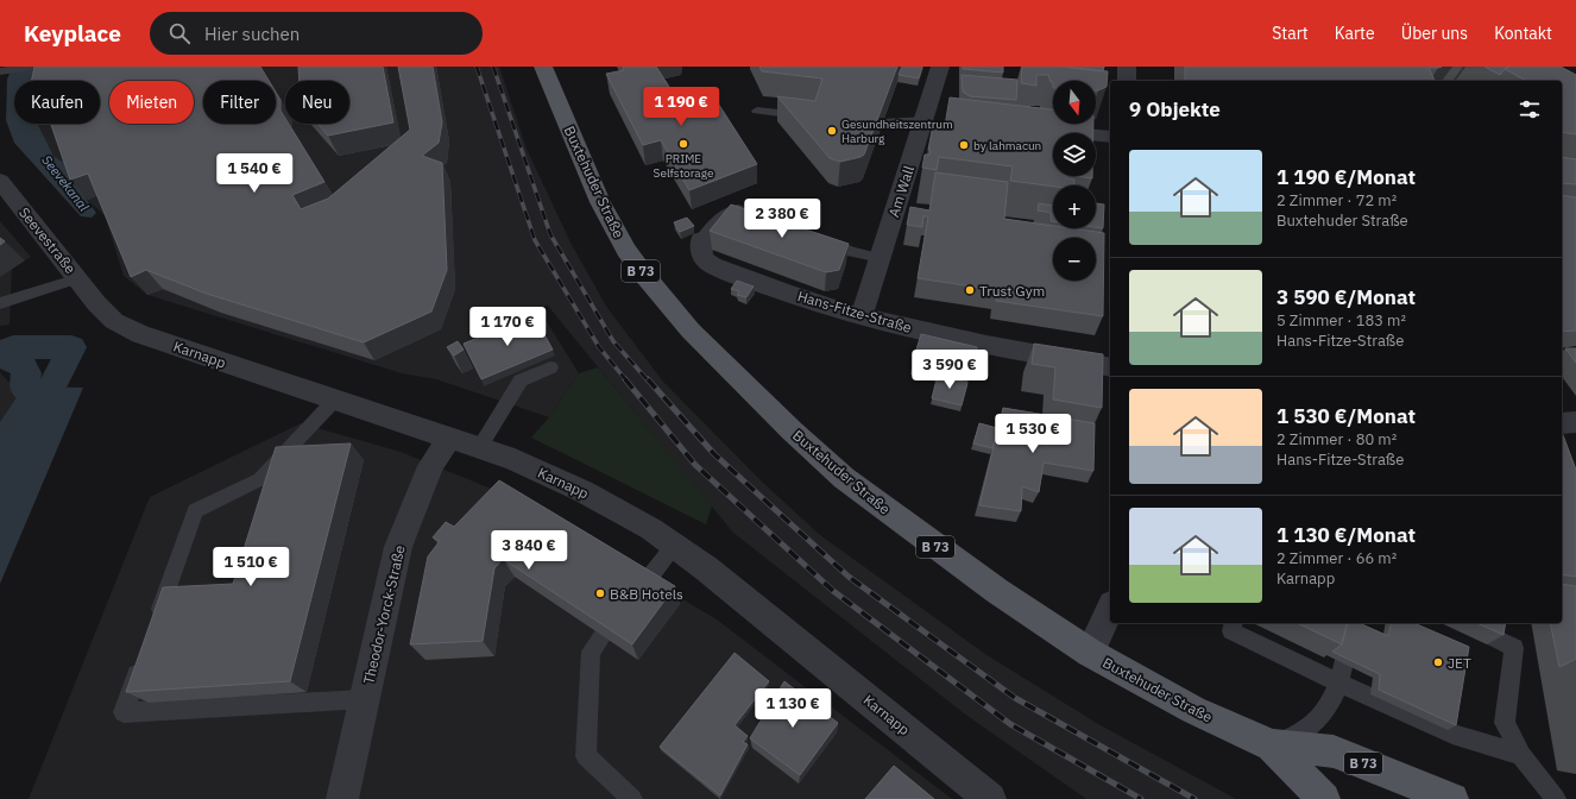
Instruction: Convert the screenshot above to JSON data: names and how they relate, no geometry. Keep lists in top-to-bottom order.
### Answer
{
  "streets": {
    "main road": ["Buxtehuder Straße", "B 73"],
    "street": [
      "Am Wall",
      "Seevestraße",
      "Hans-Fitze-Straße",
      "Karnapp",
      "Theodor-Yorck-Straße"
    ]
  },
  "crossings": [
    ["Am Wall", "Hans-Fitze-Straße"],
    ["Seevestraße", "Karnapp"],
    ["Karnapp", "Theodor-Yorck-Straße"]
  ],
  "water": ["Seevekanal"],
  "places": [
    "Gesundheitszentrum Harburg",
    "PRIME Selfstorage",
    "by lahmacun",
    "Trust Gym",
    "B&B Hotels",
    "JET"
  ],
  "north": "bottom",
  "page": {
    "header": "Keyplace",
    "search": "Hier suchen",
    "nav": [
      "Start",
      "Karte",
      "Über uns",
      "Kontakt"
    ],
    "map_buttons": ["+", "−"],
    "chip": [
      "Kaufen",
      "Mieten",
      "Filter",
      "Neu"
    ],
    "heading": "9 Objekte",
    "price": [
      "1 190 €",
      "1 540 €",
      "2 380 €",
      "1 170 €",
      "3 590 €",
      "1 530 €",
      "3 840 €",
      "1 510 €",
      "1 130 €"
    ],
    "list": [
      {
        "name": "1 190 €/Monat",
        "note": "2 Zimmer · 72 m² · Buxtehuder Straße"
      },
      {
        "name": "3 590 €/Monat",
        "note": "5 Zimmer · 183 m² · Hans-Fitze-Straße"
      },
      {
        "name": "1 530 €/Monat",
        "note": "2 Zimmer · 80 m² · Hans-Fitze-Straße"
      },
      {
        "name": "1 130 €/Monat",
        "note": "2 Zimmer · 66 m² · Karnapp"
      }
    ]
  }
}
